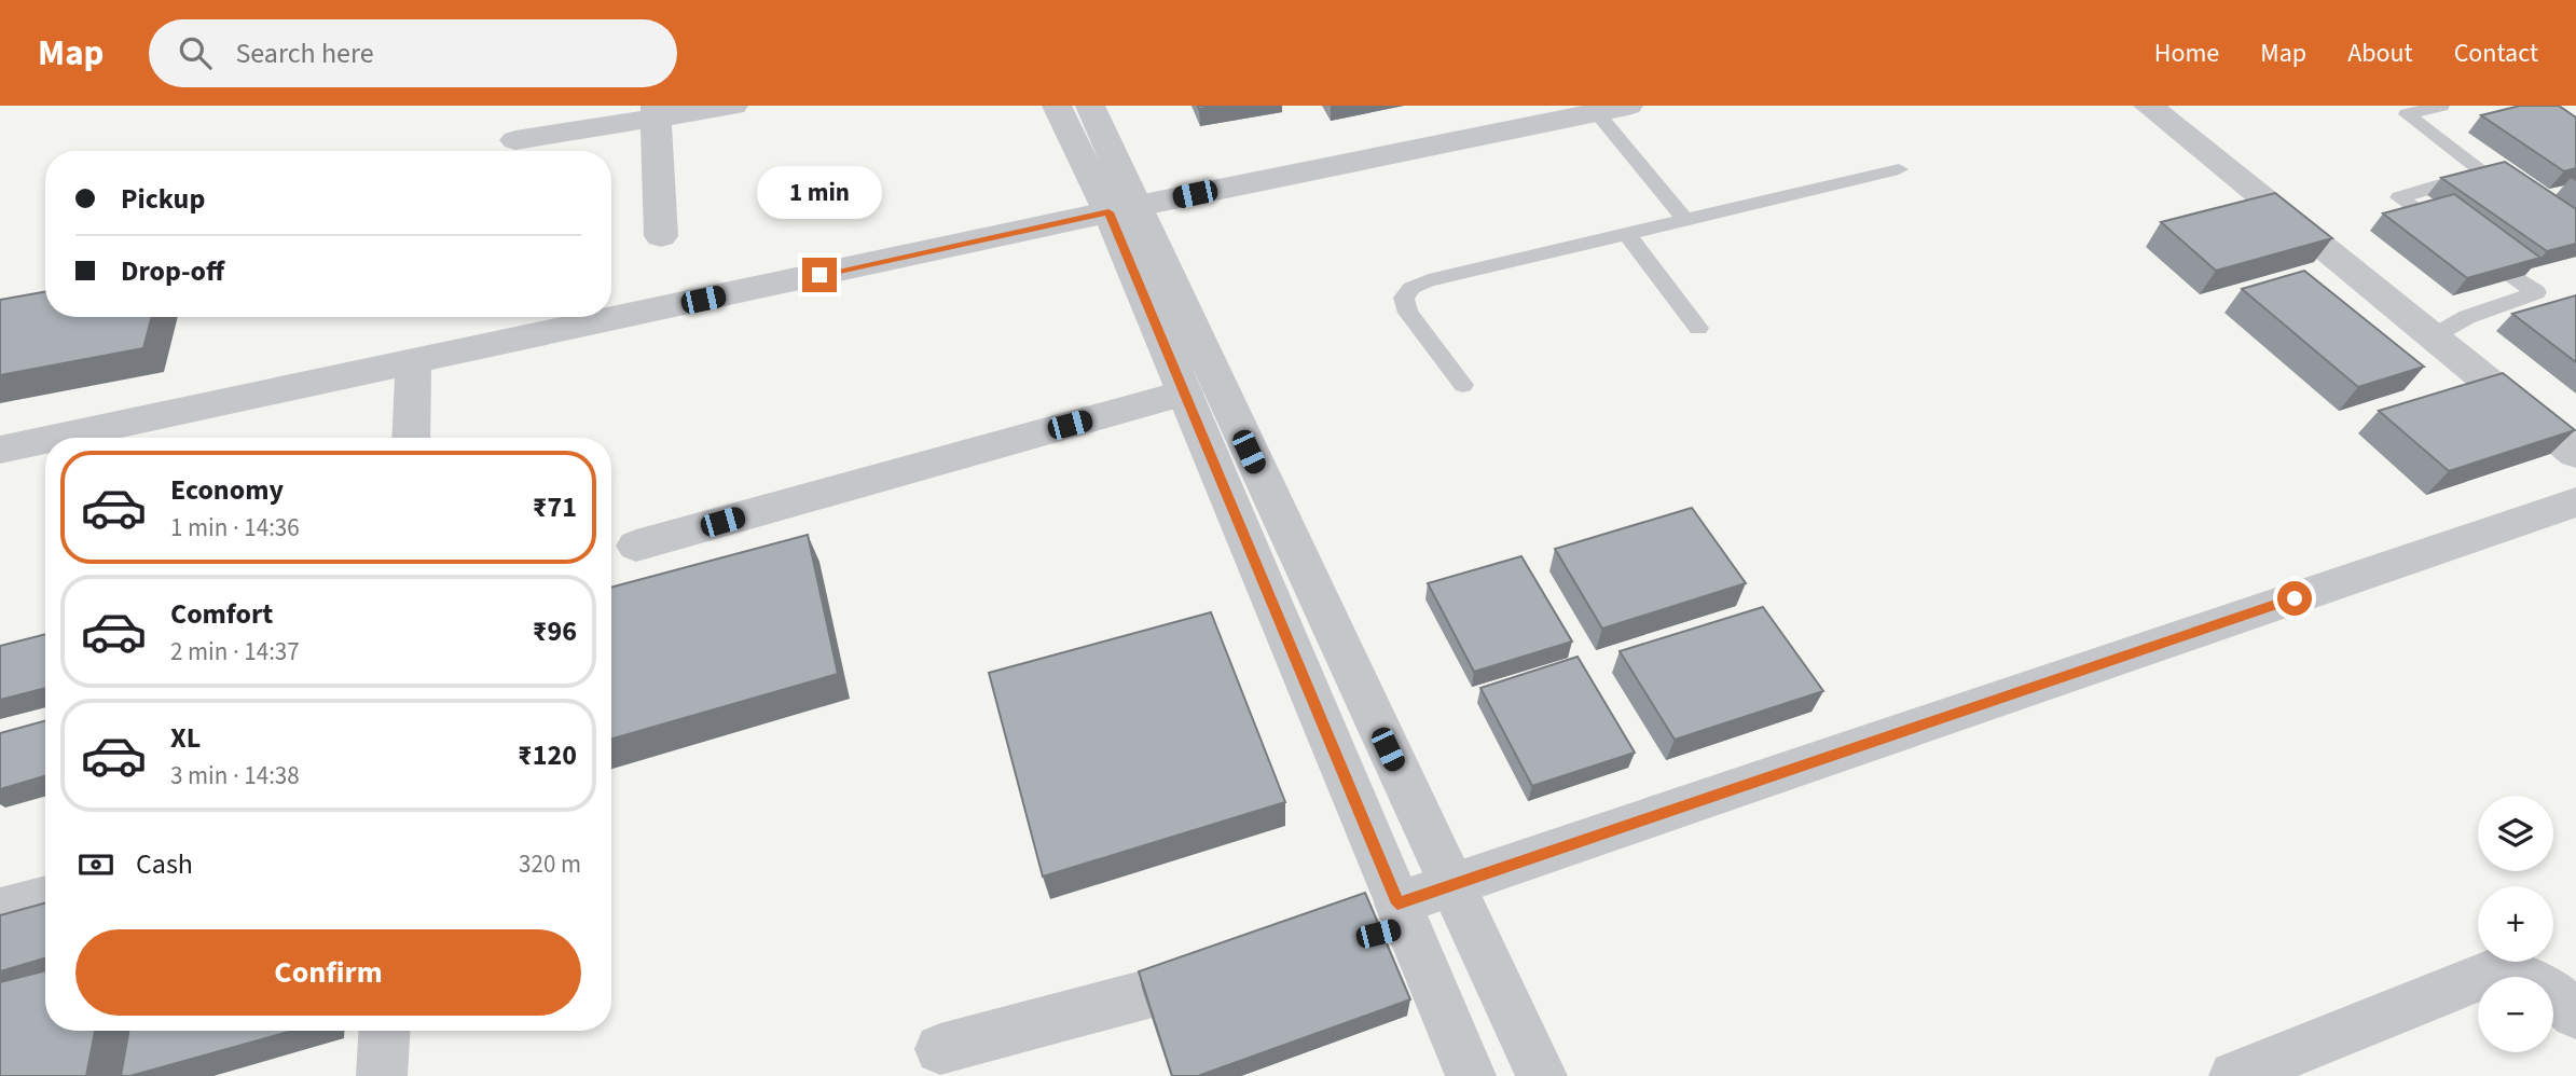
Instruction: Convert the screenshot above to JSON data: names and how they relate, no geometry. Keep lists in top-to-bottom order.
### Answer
{
  "page": {
    "header": "Map",
    "search": "Search here",
    "nav": [
      "Home",
      "Map",
      "About",
      "Contact"
    ],
    "banner": ["Pickup", "Drop-off"],
    "bubble": "1 min",
    "list": [
      {
        "name": "Economy",
        "note": "1 min · 14:36",
        "value": "₹71"
      },
      {
        "name": "Comfort",
        "note": "2 min · 14:37",
        "value": "₹96"
      },
      {
        "name": "XL",
        "note": "3 min · 14:38",
        "value": "₹120"
      }
    ],
    "map_buttons": ["+", "−"],
    "pay": ["Cash", "320 m"],
    "buttons": "Confirm"
  }
}
